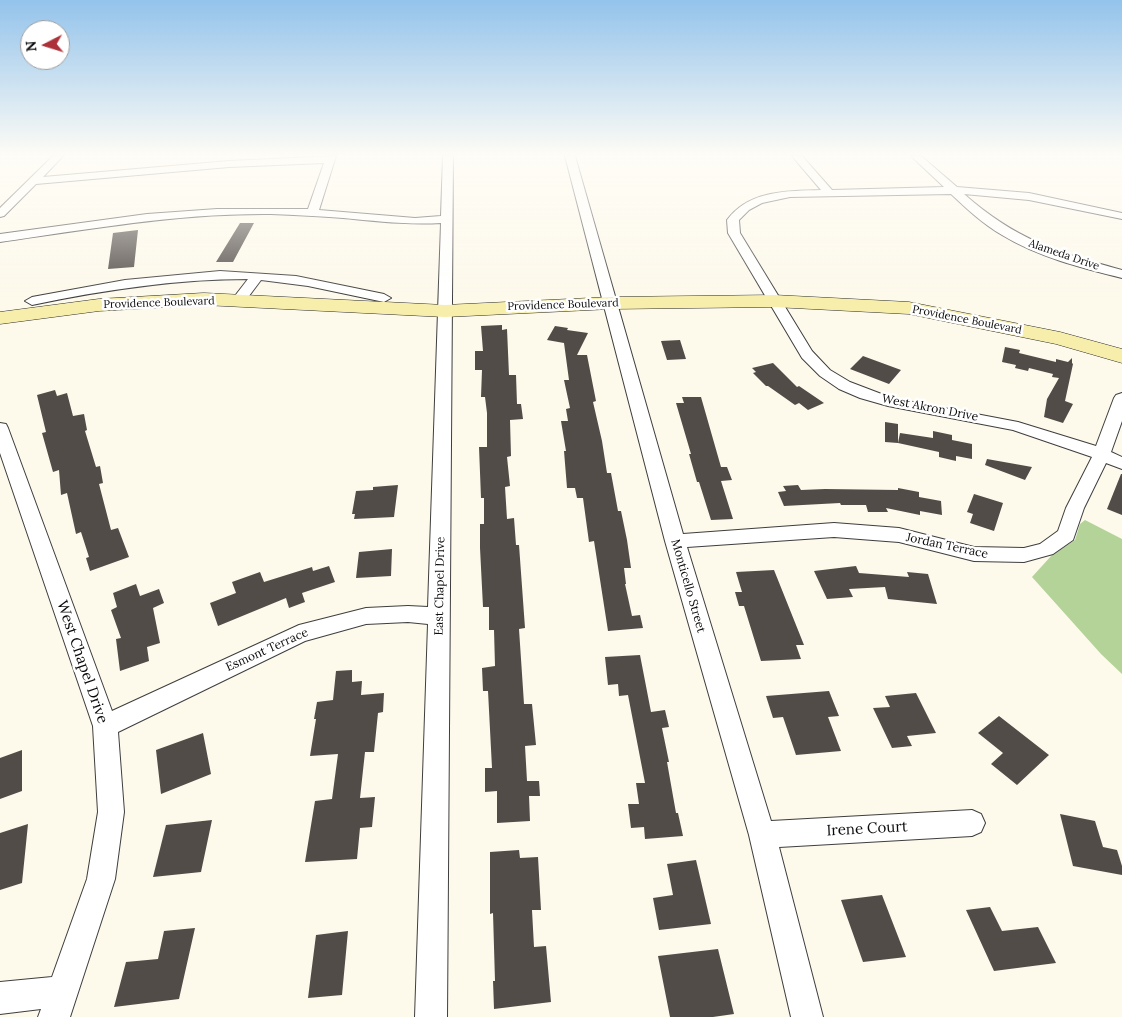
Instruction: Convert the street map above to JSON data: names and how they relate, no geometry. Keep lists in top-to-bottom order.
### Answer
{
  "streets": {
    "main road": ["Providence Boulevard"],
    "street": [
      "Alameda Drive",
      "West Akron Drive",
      "Jordan Terrace",
      "East Chapel Drive",
      "Monticello Street",
      "Esmont Terrace",
      "West Chapel Drive",
      "Irene Court"
    ]
  },
  "crossings": [
    ["Providence Boulevard", "West Akron Drive"],
    ["Providence Boulevard", "East Chapel Drive"],
    ["Providence Boulevard", "Monticello Street"],
    ["West Akron Drive", "Jordan Terrace"],
    ["Jordan Terrace", "Monticello Street"],
    ["East Chapel Drive", "Esmont Terrace"],
    ["Monticello Street", "Irene Court"],
    ["Esmont Terrace", "West Chapel Drive"]
  ],
  "north": "left"
}
